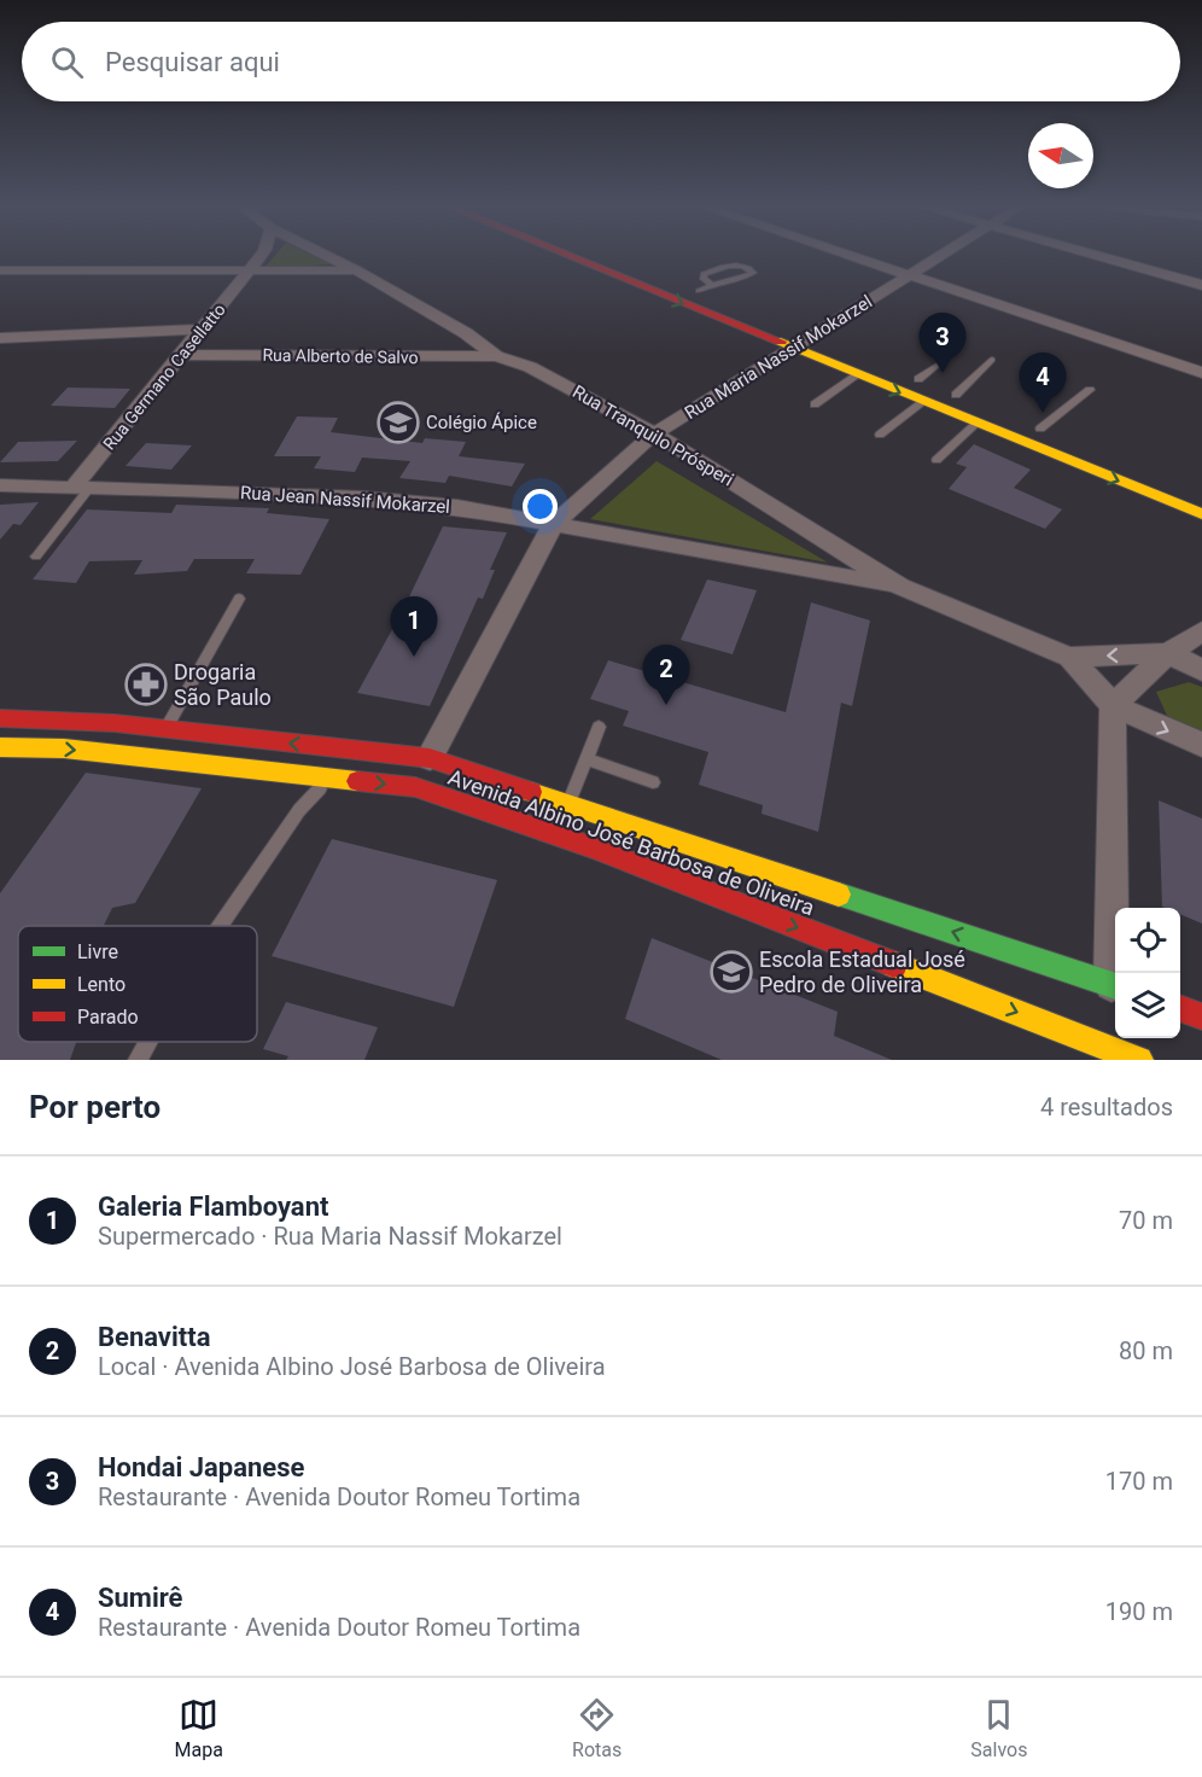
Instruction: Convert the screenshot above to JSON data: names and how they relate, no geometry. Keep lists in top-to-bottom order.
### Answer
{
  "streets": {
    "main road": ["Avenida Albino José Barbosa de Oliveira"],
    "street": [
      "Rua Alberto de Salvo",
      "Rua Maria Nassif Mokarzel",
      "Rua Germano Casellatto",
      "Rua Tranquilo Prósperi",
      "Rua Jean Nassif Mokarzel"
    ]
  },
  "crossings": [
    ["Rua Alberto de Salvo", "Rua Germano Casellatto"],
    ["Rua Alberto de Salvo", "Rua Tranquilo Prósperi"],
    ["Rua Maria Nassif Mokarzel", "Rua Tranquilo Prósperi"],
    ["Rua Maria Nassif Mokarzel", "Rua Jean Nassif Mokarzel"],
    ["Rua Maria Nassif Mokarzel", "Avenida Albino José Barbosa de Oliveira"],
    ["Rua Germano Casellatto", "Rua Jean Nassif Mokarzel"],
    ["Rua Tranquilo Prósperi", "Rua Jean Nassif Mokarzel"]
  ],
  "places": {
    "school or university": ["Colégio Ápice", "Escola Estadual José Pedro de Oliveira"],
    "pharmacy": ["Drogaria São Paulo"]
  },
  "legend": ["Livre", "Lento", "Parado"],
  "north": "left",
  "page": {
    "search": "Pesquisar aqui",
    "pins": [
      "3",
      "4",
      "1",
      "2"
    ],
    "heading": ["Por perto", "4 resultados"],
    "list": [
      {
        "mark": "1",
        "name": "Galeria Flamboyant",
        "note": "Supermercado · Rua Maria Nassif Mokarzel",
        "value": "70 m"
      },
      {
        "mark": "2",
        "name": "Benavitta",
        "note": "Local · Avenida Albino José Barbosa de Oliveira",
        "value": "80 m"
      },
      {
        "mark": "3",
        "name": "Hondai Japanese",
        "note": "Restaurante · Avenida Doutor Romeu Tortima",
        "value": "170 m"
      },
      {
        "mark": "4",
        "name": "Sumirê",
        "note": "Restaurante · Avenida Doutor Romeu Tortima",
        "value": "190 m"
      }
    ],
    "nav": ["Mapa", "Rotas", "Salvos"]
  }
}
